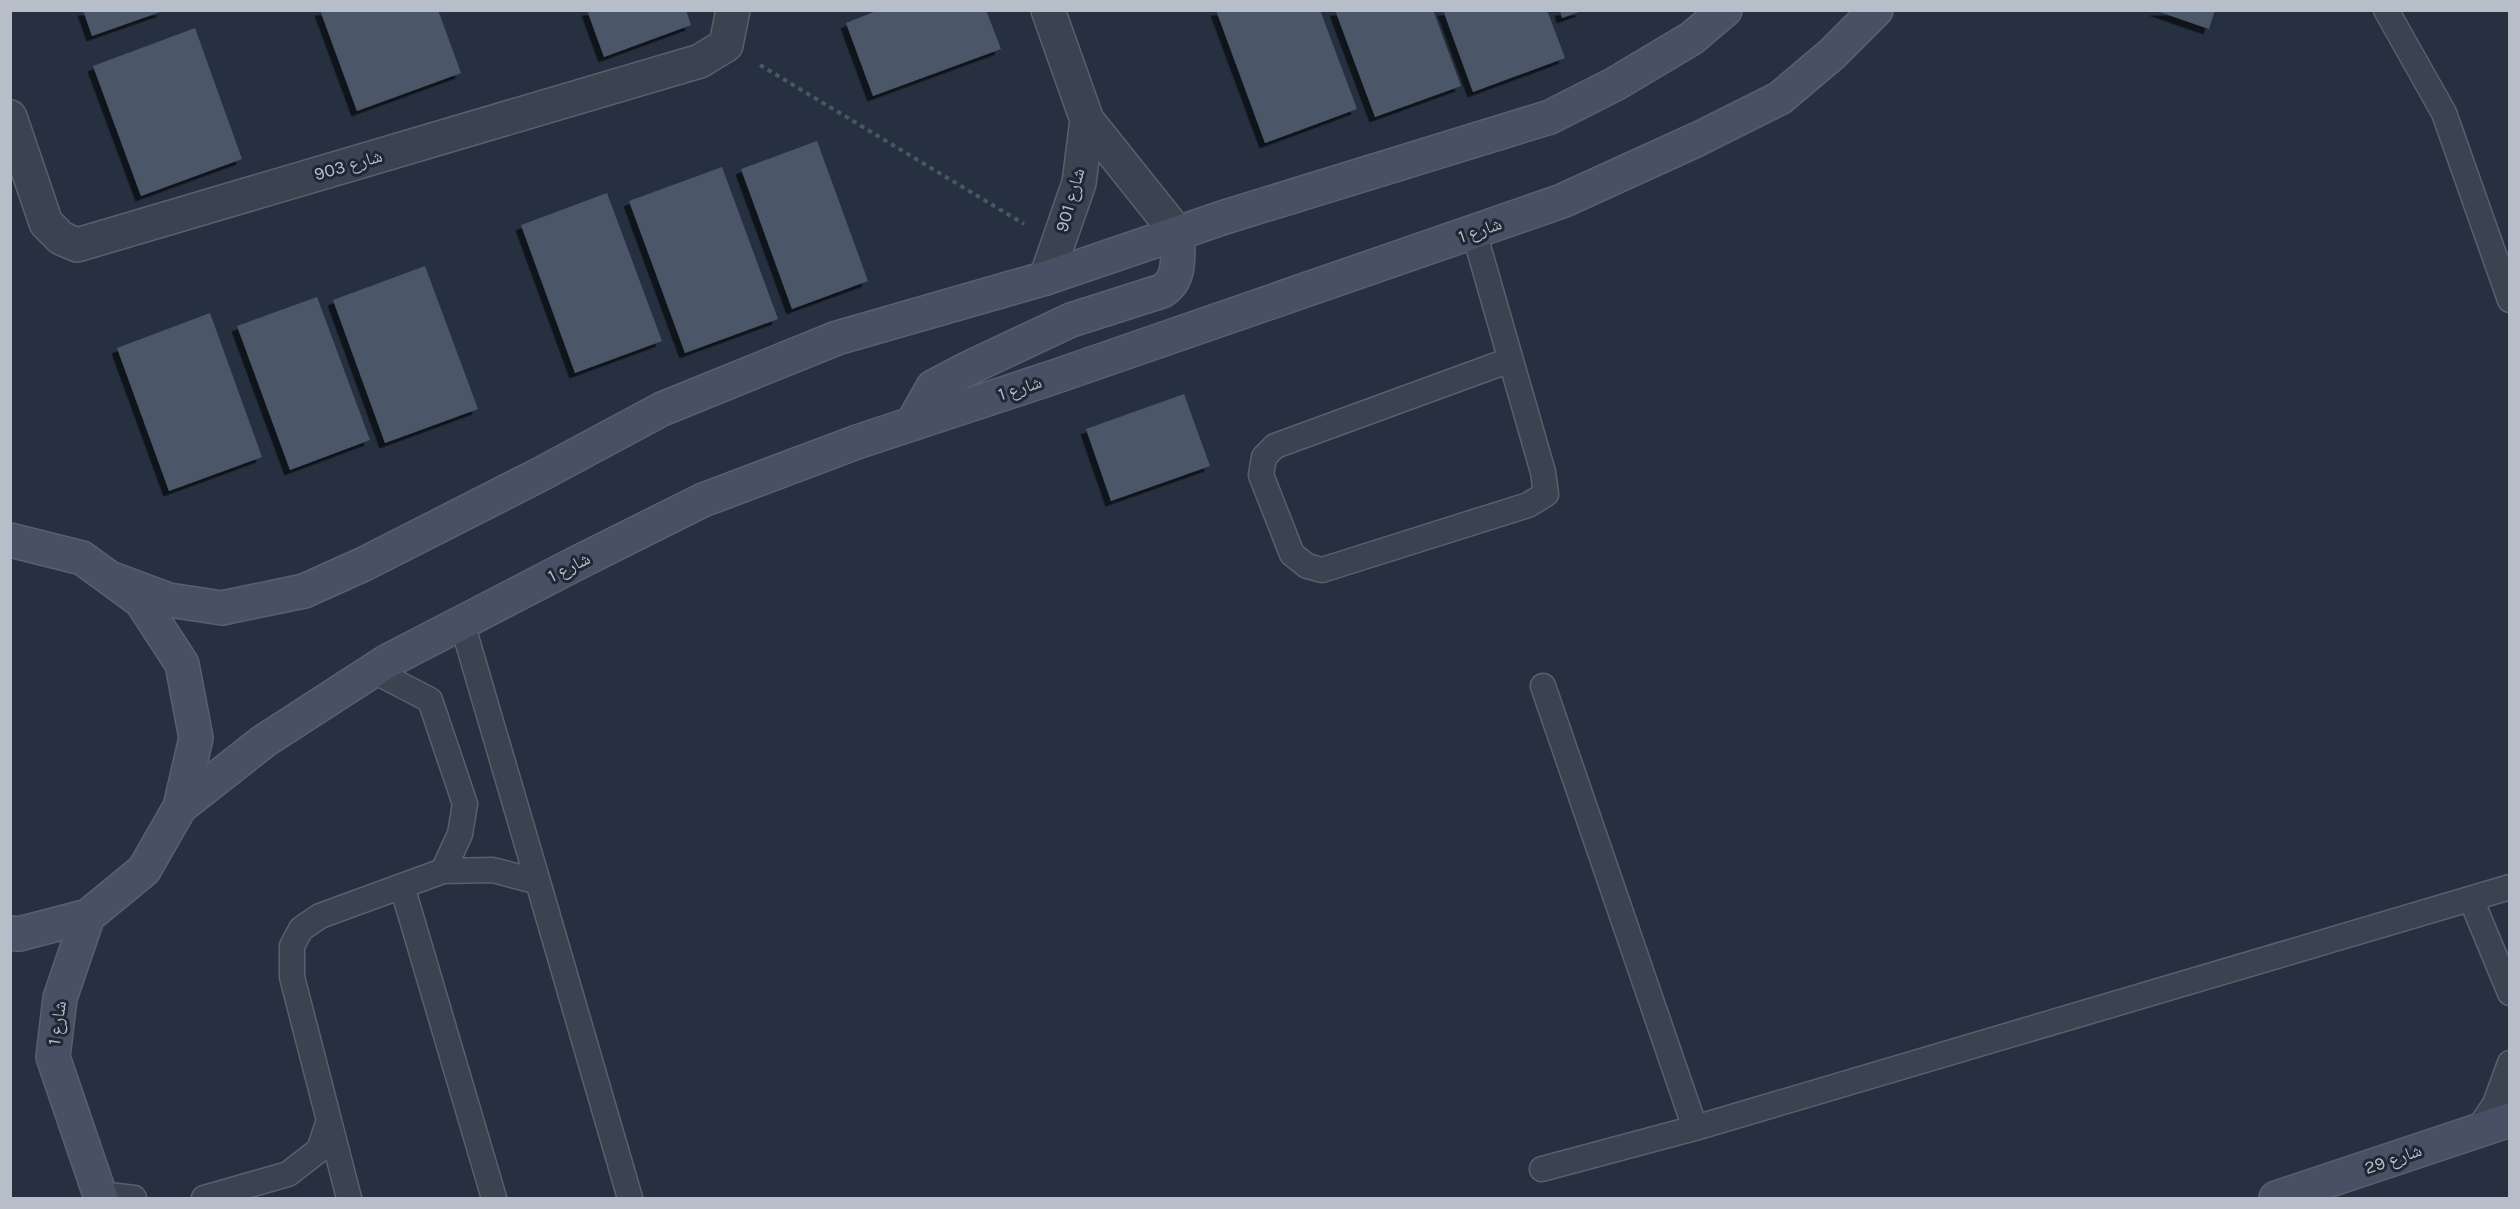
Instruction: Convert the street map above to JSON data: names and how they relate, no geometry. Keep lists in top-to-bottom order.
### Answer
{
  "streets": {
    "street": [
      "شارع 903",
      "شارع 901",
      "شارع 1",
      "شارع 29"
    ]
  }
}
